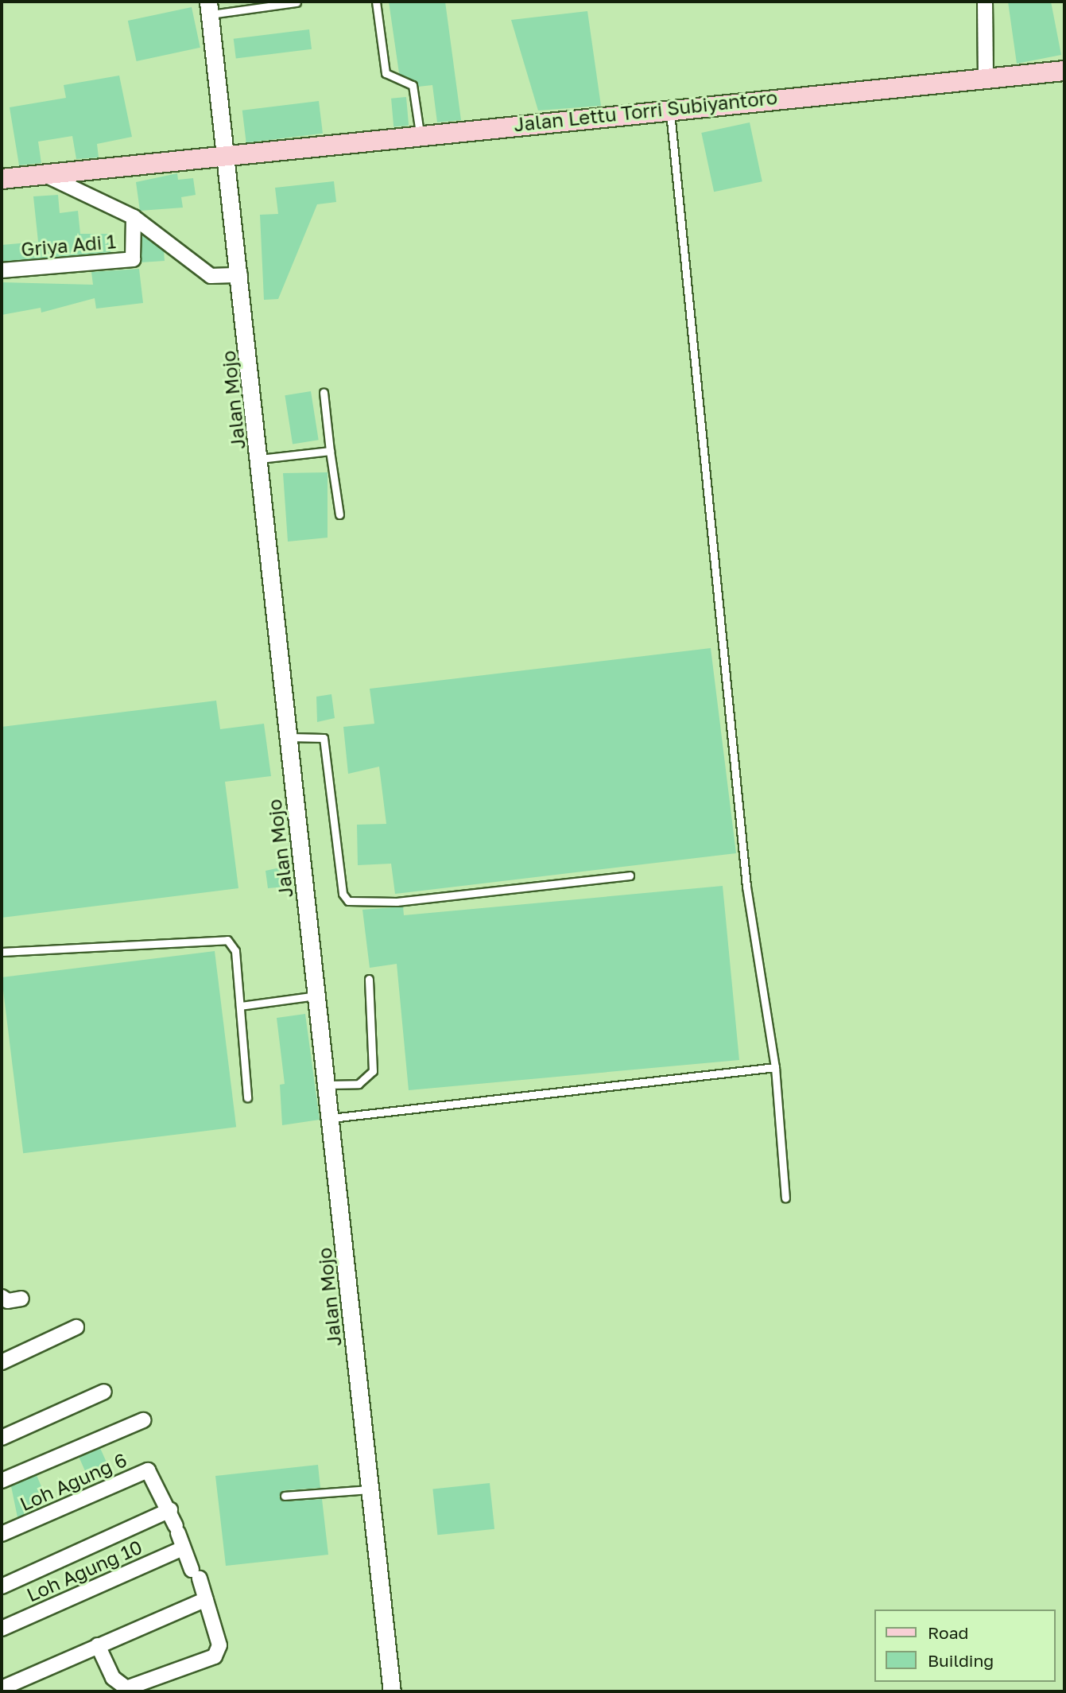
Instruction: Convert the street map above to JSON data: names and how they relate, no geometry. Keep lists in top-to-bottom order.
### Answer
{
  "streets": {
    "main road": ["Jalan Lettu Torri Subiyantoro"],
    "street": [
      "Griya Adi 1",
      "Jalan Mojo",
      "Loh Agung 6",
      "Loh Agung 10"
    ]
  },
  "crossings": [
    ["Jalan Lettu Torri Subiyantoro", "Griya Adi 1"],
    ["Jalan Lettu Torri Subiyantoro", "Jalan Mojo"],
    ["Loh Agung 6", "Loh Agung 10"]
  ],
  "legend": ["Road", "Building"]
}
